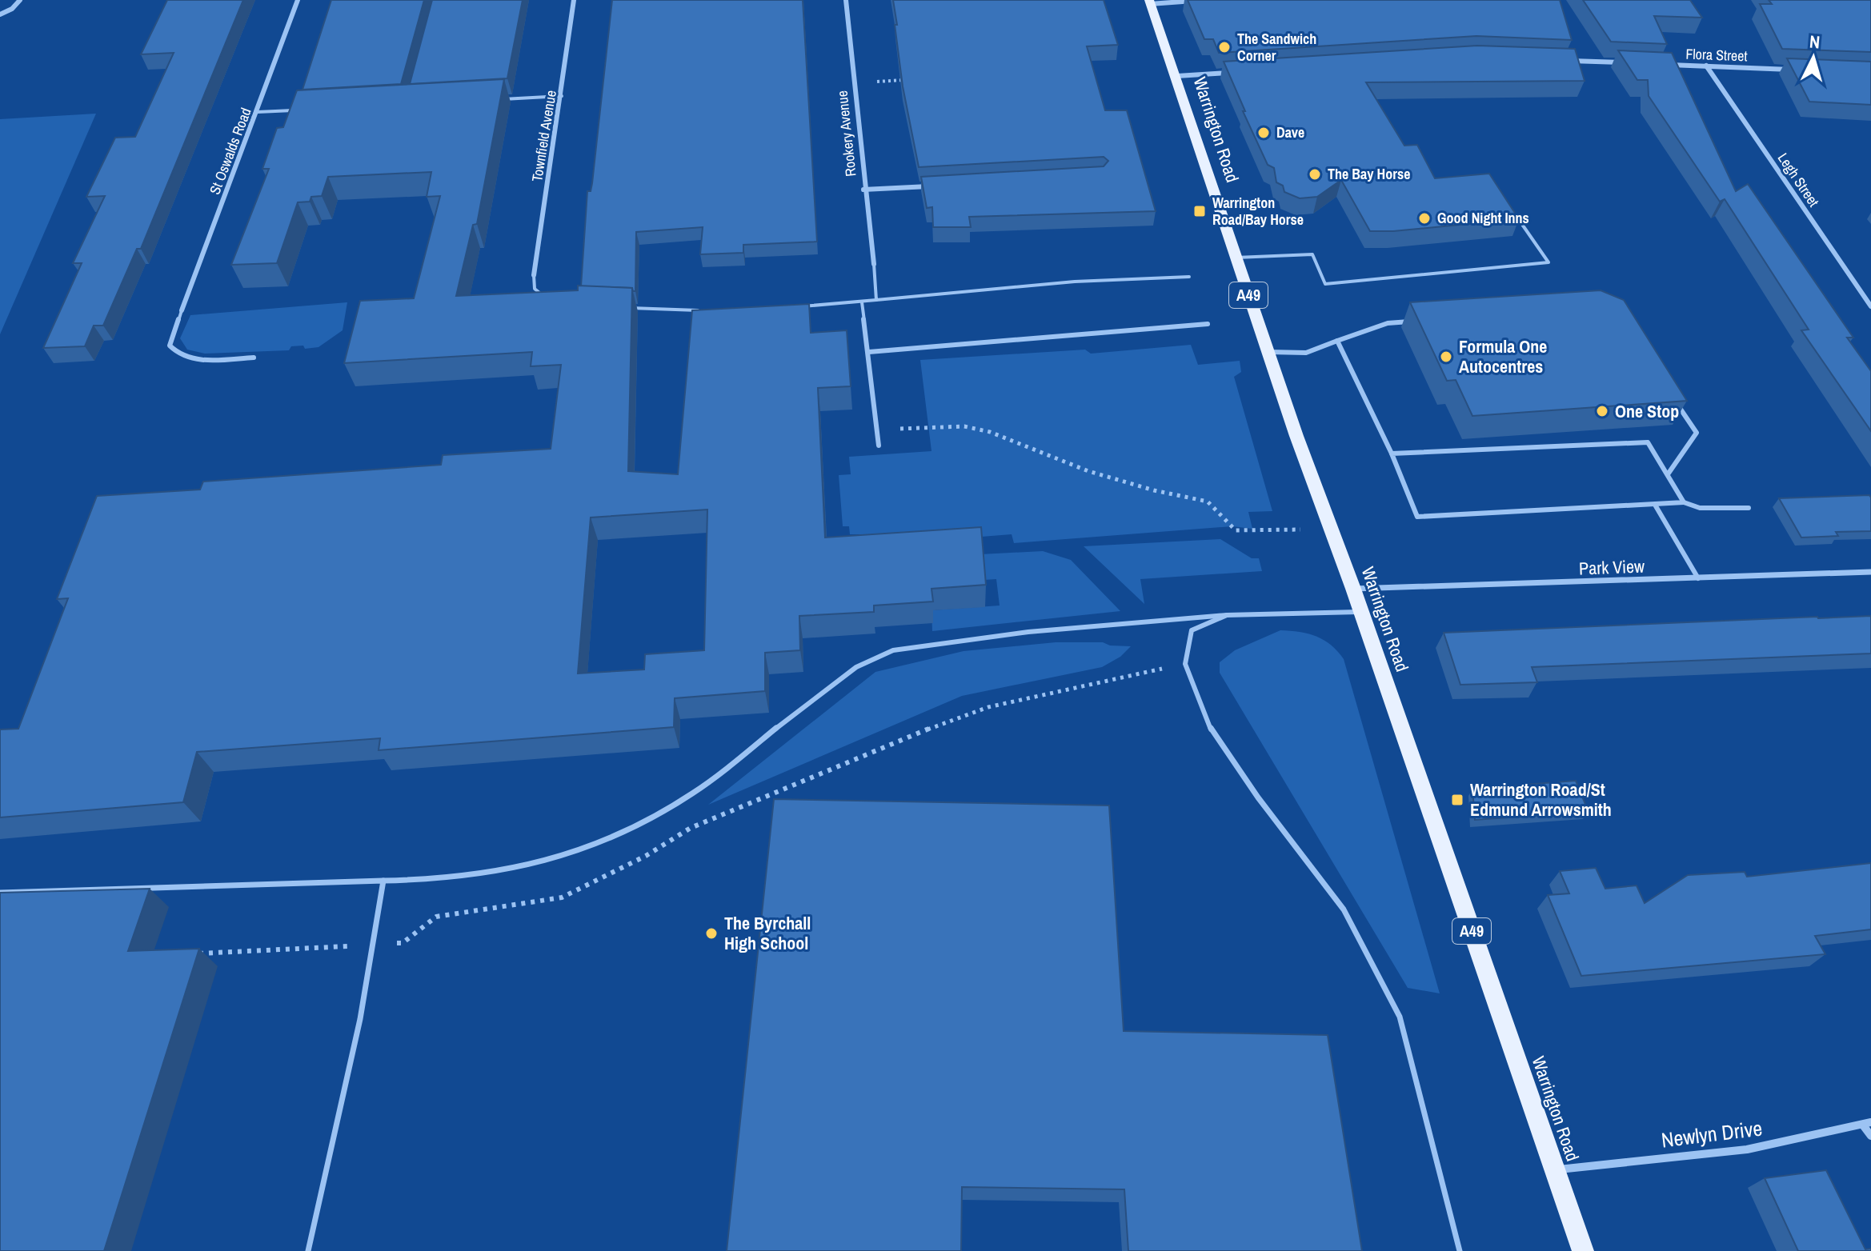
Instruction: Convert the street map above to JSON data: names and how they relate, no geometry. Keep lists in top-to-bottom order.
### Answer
{
  "streets": {
    "main road": ["Warrington Road", "A49"],
    "street": [
      "Flora Street",
      "Rookery Avenue",
      "Townfield Avenue",
      "St Oswalds Road",
      "Legh Street",
      "Park View",
      "Newlyn Drive"
    ]
  },
  "crossings": [
    ["Flora Street", "Legh Street"],
    ["Warrington Road", "Park View"],
    ["Warrington Road", "Newlyn Drive"]
  ],
  "places": {
    "other": [
      "The Sandwich Corner",
      "Dave",
      "The Bay Horse",
      "Good Night Inns",
      "Formula One Autocentres",
      "One Stop",
      "The Byrchall High School"
    ],
    "transit": ["Warrington Road/Bay Horse", "Warrington Road/St Edmund Arrowsmith"]
  },
  "north": "top"
}
